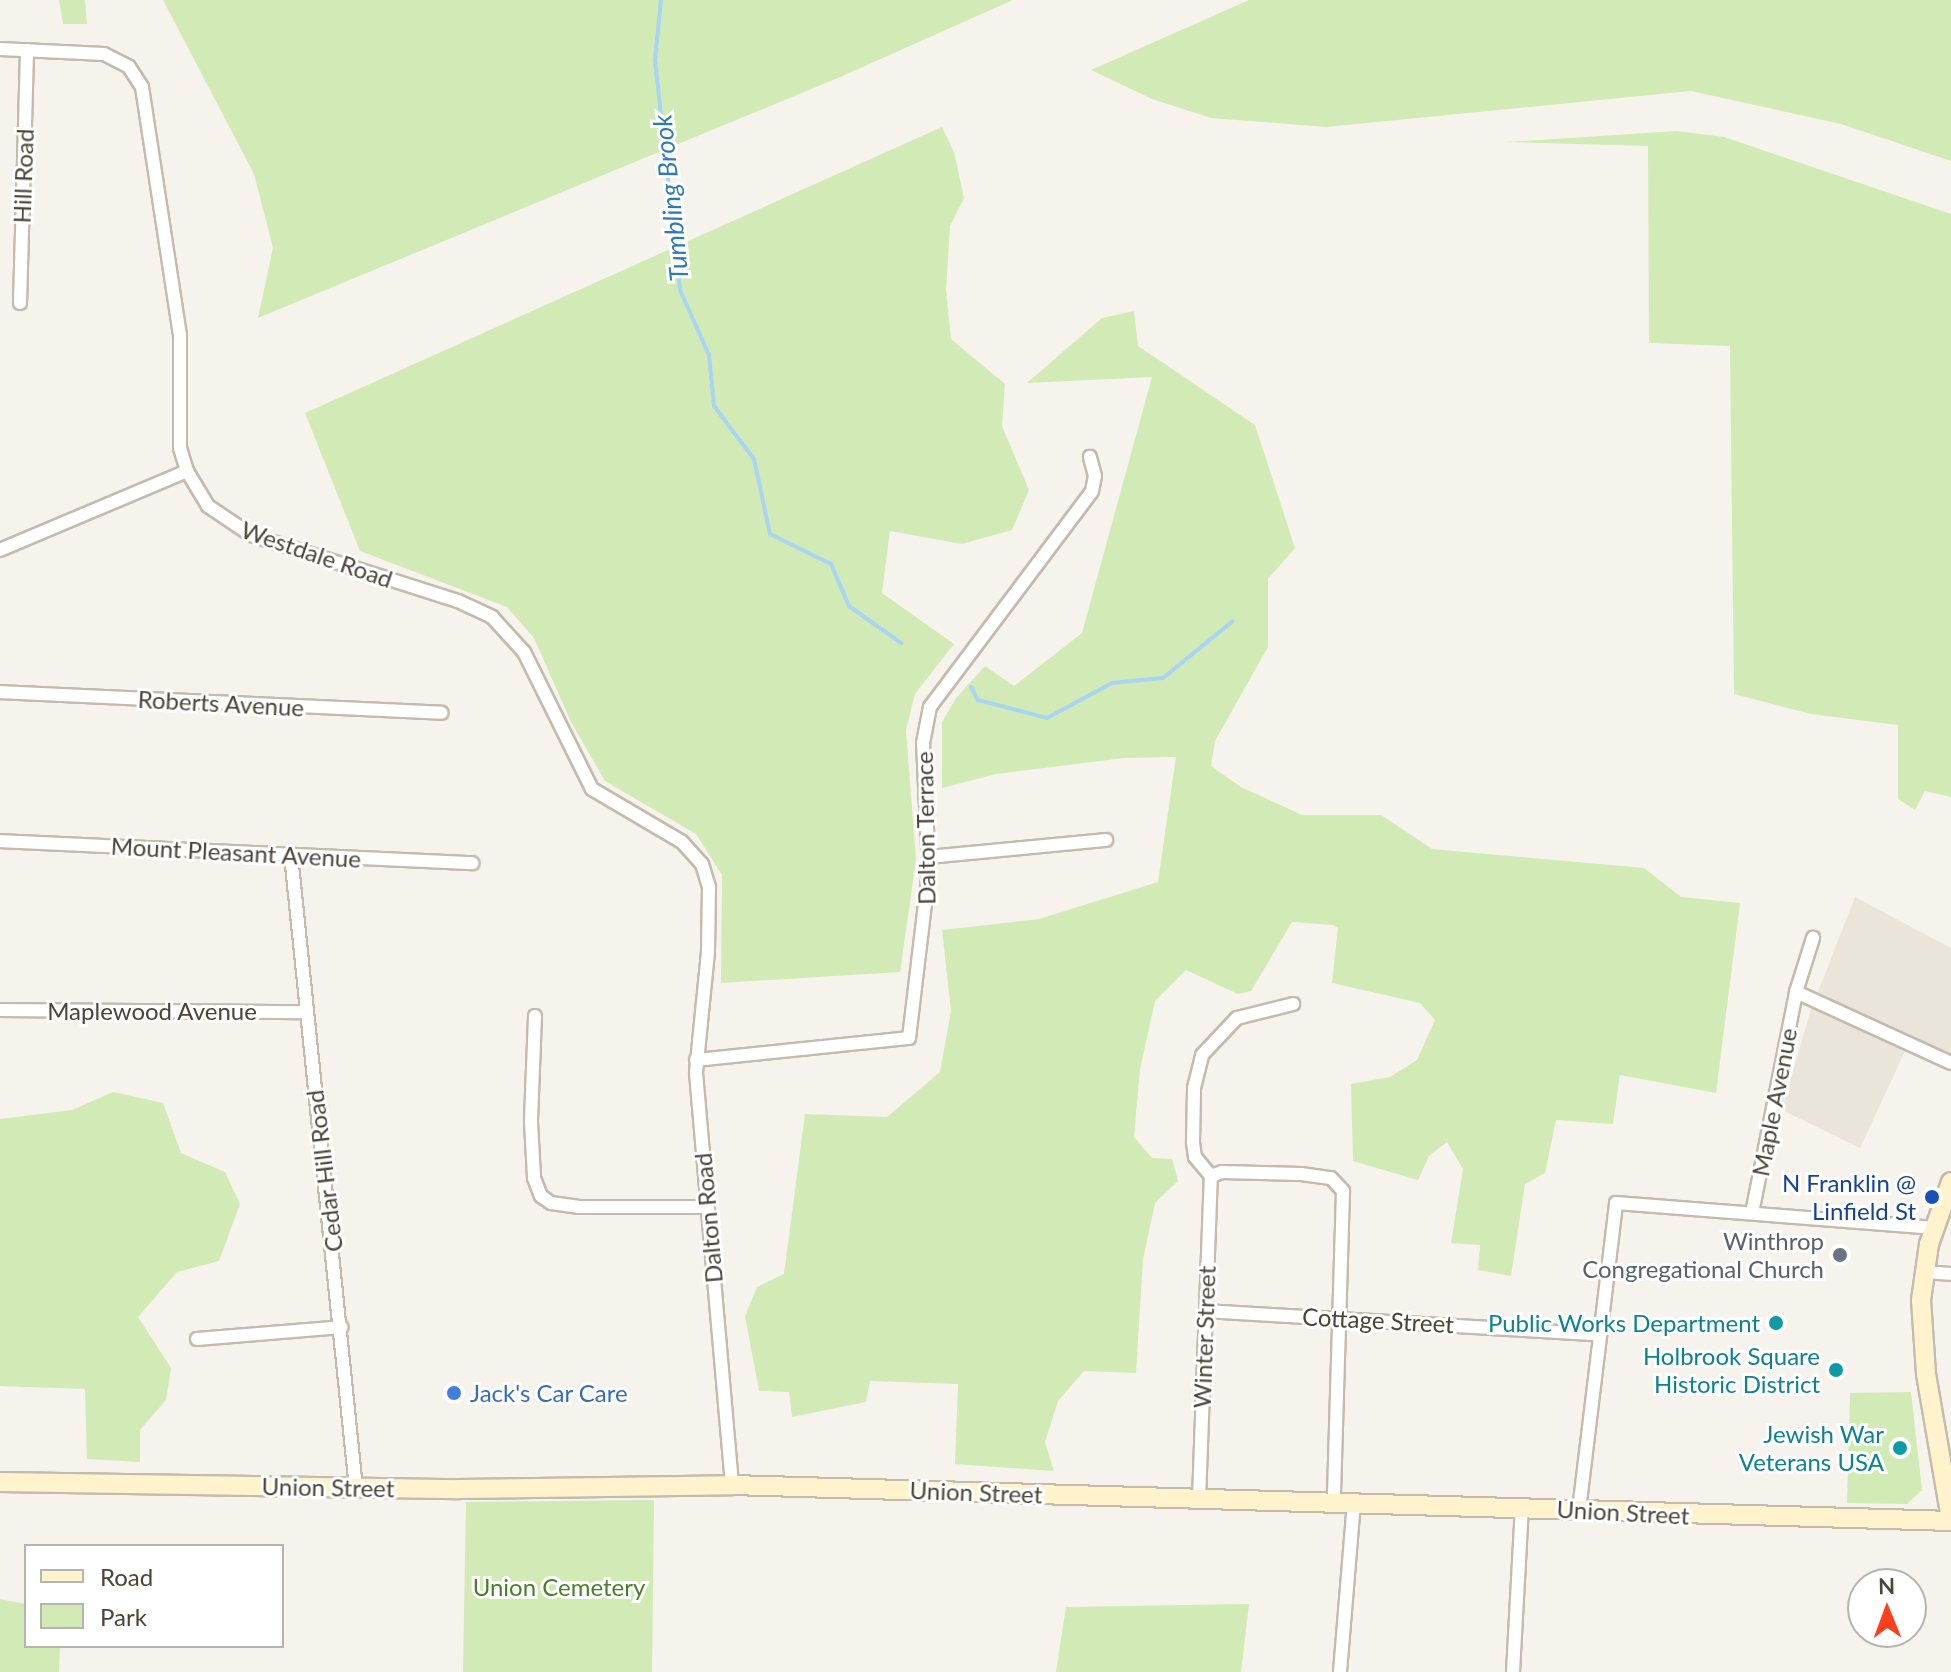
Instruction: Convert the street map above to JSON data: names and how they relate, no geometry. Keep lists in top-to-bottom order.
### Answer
{
  "streets": {
    "main road": ["Union Street"],
    "street": [
      "Hill Road",
      "Westdale Road",
      "Roberts Avenue",
      "Dalton Terrace",
      "Mount Pleasant Avenue",
      "Maplewood Avenue",
      "Maple Avenue",
      "Cedar Hill Road",
      "Dalton Road",
      "Cottage Street",
      "Winter Street"
    ]
  },
  "crossings": [
    ["Hill Road", "Westdale Road"],
    ["Westdale Road", "Dalton Road"],
    ["Dalton Terrace", "Dalton Road"],
    ["Mount Pleasant Avenue", "Cedar Hill Road"],
    ["Maplewood Avenue", "Cedar Hill Road"],
    ["Cedar Hill Road", "Union Street"],
    ["Dalton Road", "Union Street"],
    ["Cottage Street", "Winter Street"],
    ["Winter Street", "Union Street"]
  ],
  "water": ["Tumbling Brook"],
  "parks": ["Union Cemetery"],
  "places": [
    "N Franklin @ Linfield St",
    "Winthrop Congregational Church",
    "Public Works Department",
    "Holbrook Square Historic District",
    "Jack's Car Care",
    "Jewish War Veterans USA"
  ],
  "legend": ["Road", "Park"],
  "north": "top"
}
